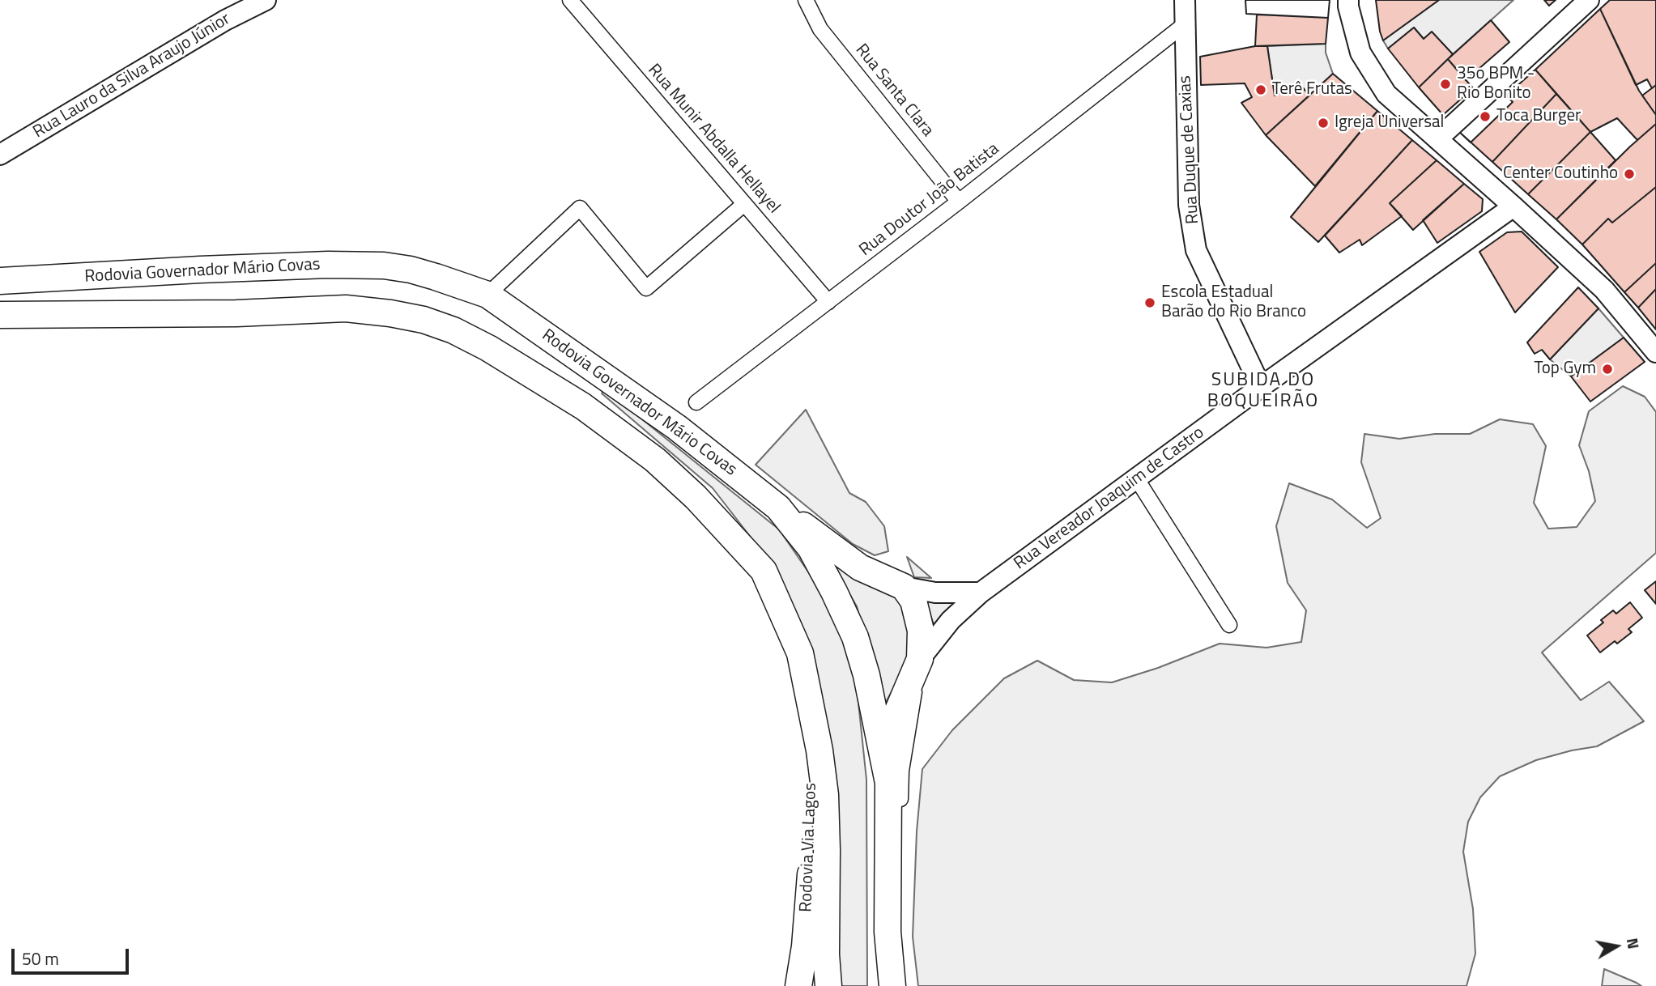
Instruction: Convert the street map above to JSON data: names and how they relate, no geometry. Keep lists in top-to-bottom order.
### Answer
{
  "streets": {
    "highway": ["Rodovia Governador Mário Covas", "Rodovia Via Lagos"],
    "main road": ["Rua Lauro da Silva Araujo Júnior", "Rua Duque de Caxias", "Rua Vereador Joaquim de Castro"],
    "street": ["Rua Santa Clara", "Rua Munir Abdalla Hellayel", "Rua Doutor João Batista"]
  },
  "crossings": [
    ["Rua Santa Clara", "Rua Doutor João Batista"],
    ["Rua Munir Abdalla Hellayel", "Rua Doutor João Batista"],
    ["Rua Duque de Caxias", "Rua Doutor João Batista"],
    ["Rua Duque de Caxias", "Rua Vereador Joaquim de Castro"]
  ],
  "districts": ["SUBIDA DO BOQUEIRÃO"],
  "places": [
    "35o BPM - Rio Bonito",
    "Terê Frutas",
    "Toca Burger",
    "Igreja Universal",
    "Center Coutinho",
    "Escola Estadual Barão do Rio Branco",
    "Top Gym"
  ],
  "scale_bar": "50 m",
  "north": "right"
}
